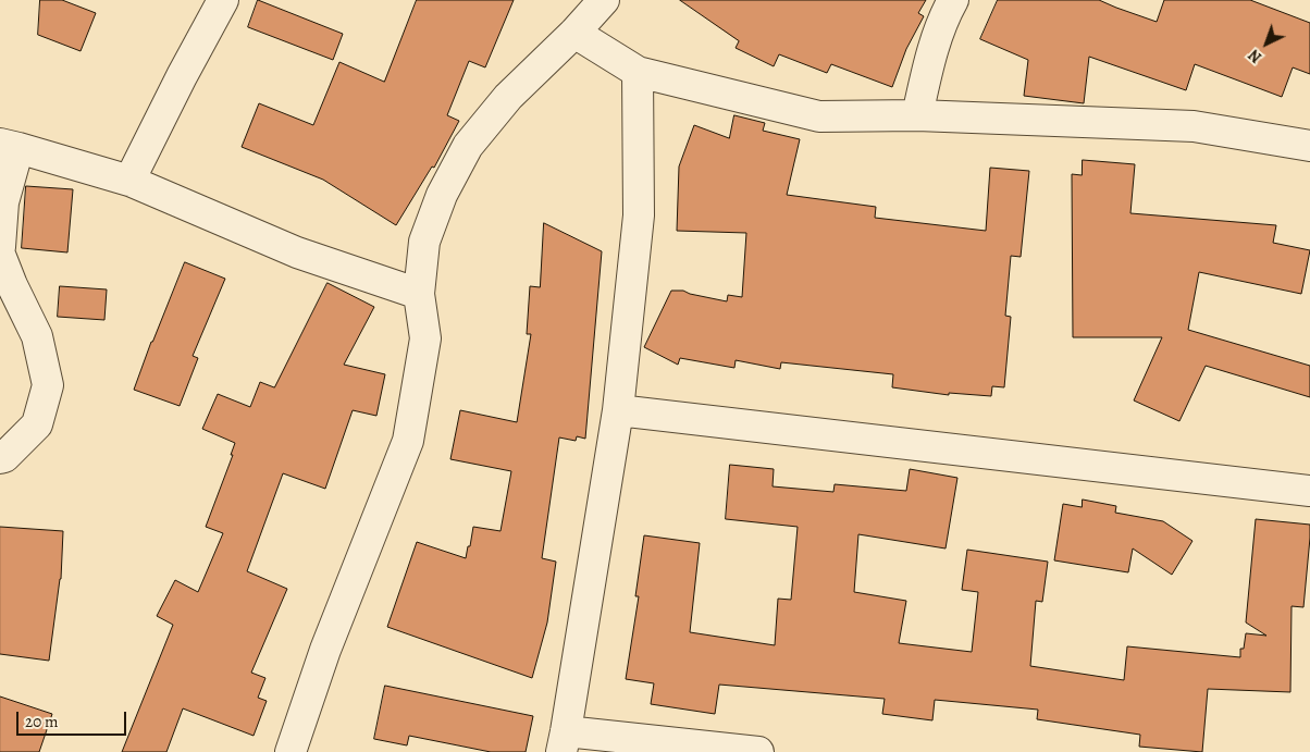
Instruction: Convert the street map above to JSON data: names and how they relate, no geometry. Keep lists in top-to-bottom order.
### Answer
{
  "scale_bar": "20 m",
  "north": "bottom left"
}
